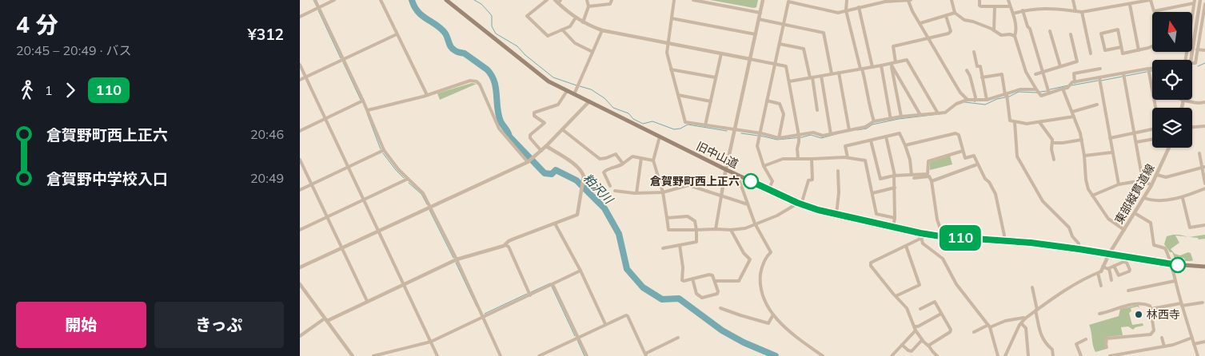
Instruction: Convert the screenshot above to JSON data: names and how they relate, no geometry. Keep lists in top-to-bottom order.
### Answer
{
  "streets": {
    "main road": ["旧中山道"],
    "street": ["東部縦貫道線"]
  },
  "crossings": [
    ["旧中山道", "東部縦貫道線"]
  ],
  "water": ["粕沢川"],
  "places": ["倉賀野町西上正六", "林西寺"],
  "lines": ["bus line 110"],
  "north": "top",
  "page": {
    "heading": ["4 分", "20:45 – 20:49 · バス", "¥312"],
    "on_map": "110",
    "legs": ["1", "110"],
    "list": [
      {
        "name": "倉賀野町西上正六",
        "value": "20:46"
      },
      {
        "name": "倉賀野中学校入口",
        "value": "20:49"
      }
    ],
    "buttons": ["開始", "きっぷ"]
  }
}
